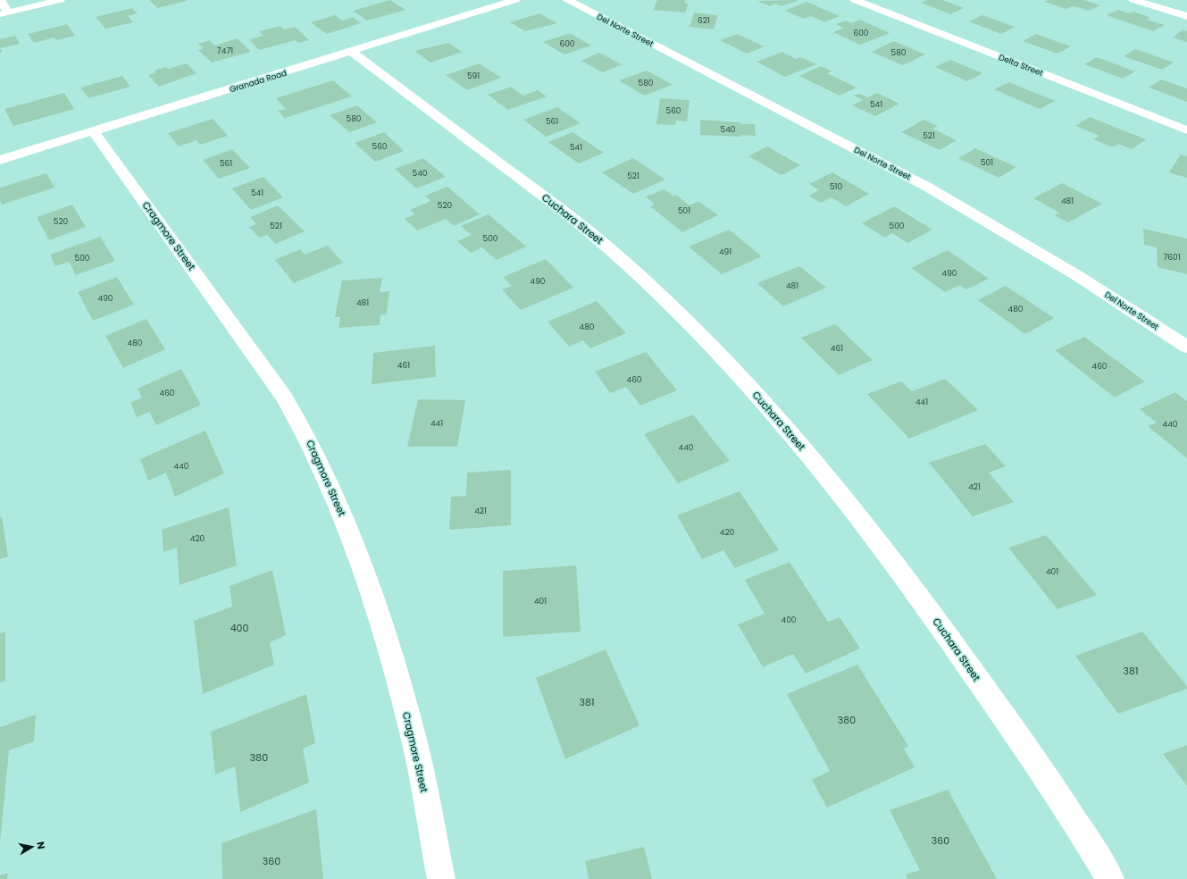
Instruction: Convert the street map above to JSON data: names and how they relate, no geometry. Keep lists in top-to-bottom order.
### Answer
{
  "streets": {
    "street": [
      "Del Norte Street",
      "Delta Street",
      "Granada Road",
      "Cuchara Street",
      "Cragmore Street"
    ]
  },
  "crossings": [
    ["Granada Road", "Cuchara Street"],
    ["Granada Road", "Cragmore Street"]
  ],
  "house_numbers": [
    "621",
    "600",
    "600",
    "7471",
    "580",
    "591",
    "580",
    "541",
    "560",
    "580",
    "561",
    "540",
    "521",
    "560",
    "541",
    "501",
    "561",
    "540",
    "521",
    "510",
    "541",
    "481",
    "520",
    "501",
    "520",
    "521",
    "500",
    "500",
    "491",
    "7601",
    "500",
    "490",
    "490",
    "481",
    "490",
    "481",
    "480",
    "480",
    "480",
    "461",
    "461",
    "460",
    "460",
    "460",
    "441",
    "441",
    "440",
    "440",
    "440",
    "421",
    "421",
    "420",
    "420",
    "401",
    "401",
    "400",
    "400",
    "381",
    "381",
    "380",
    "380",
    "360",
    "360"
  ],
  "north": "right"
}
